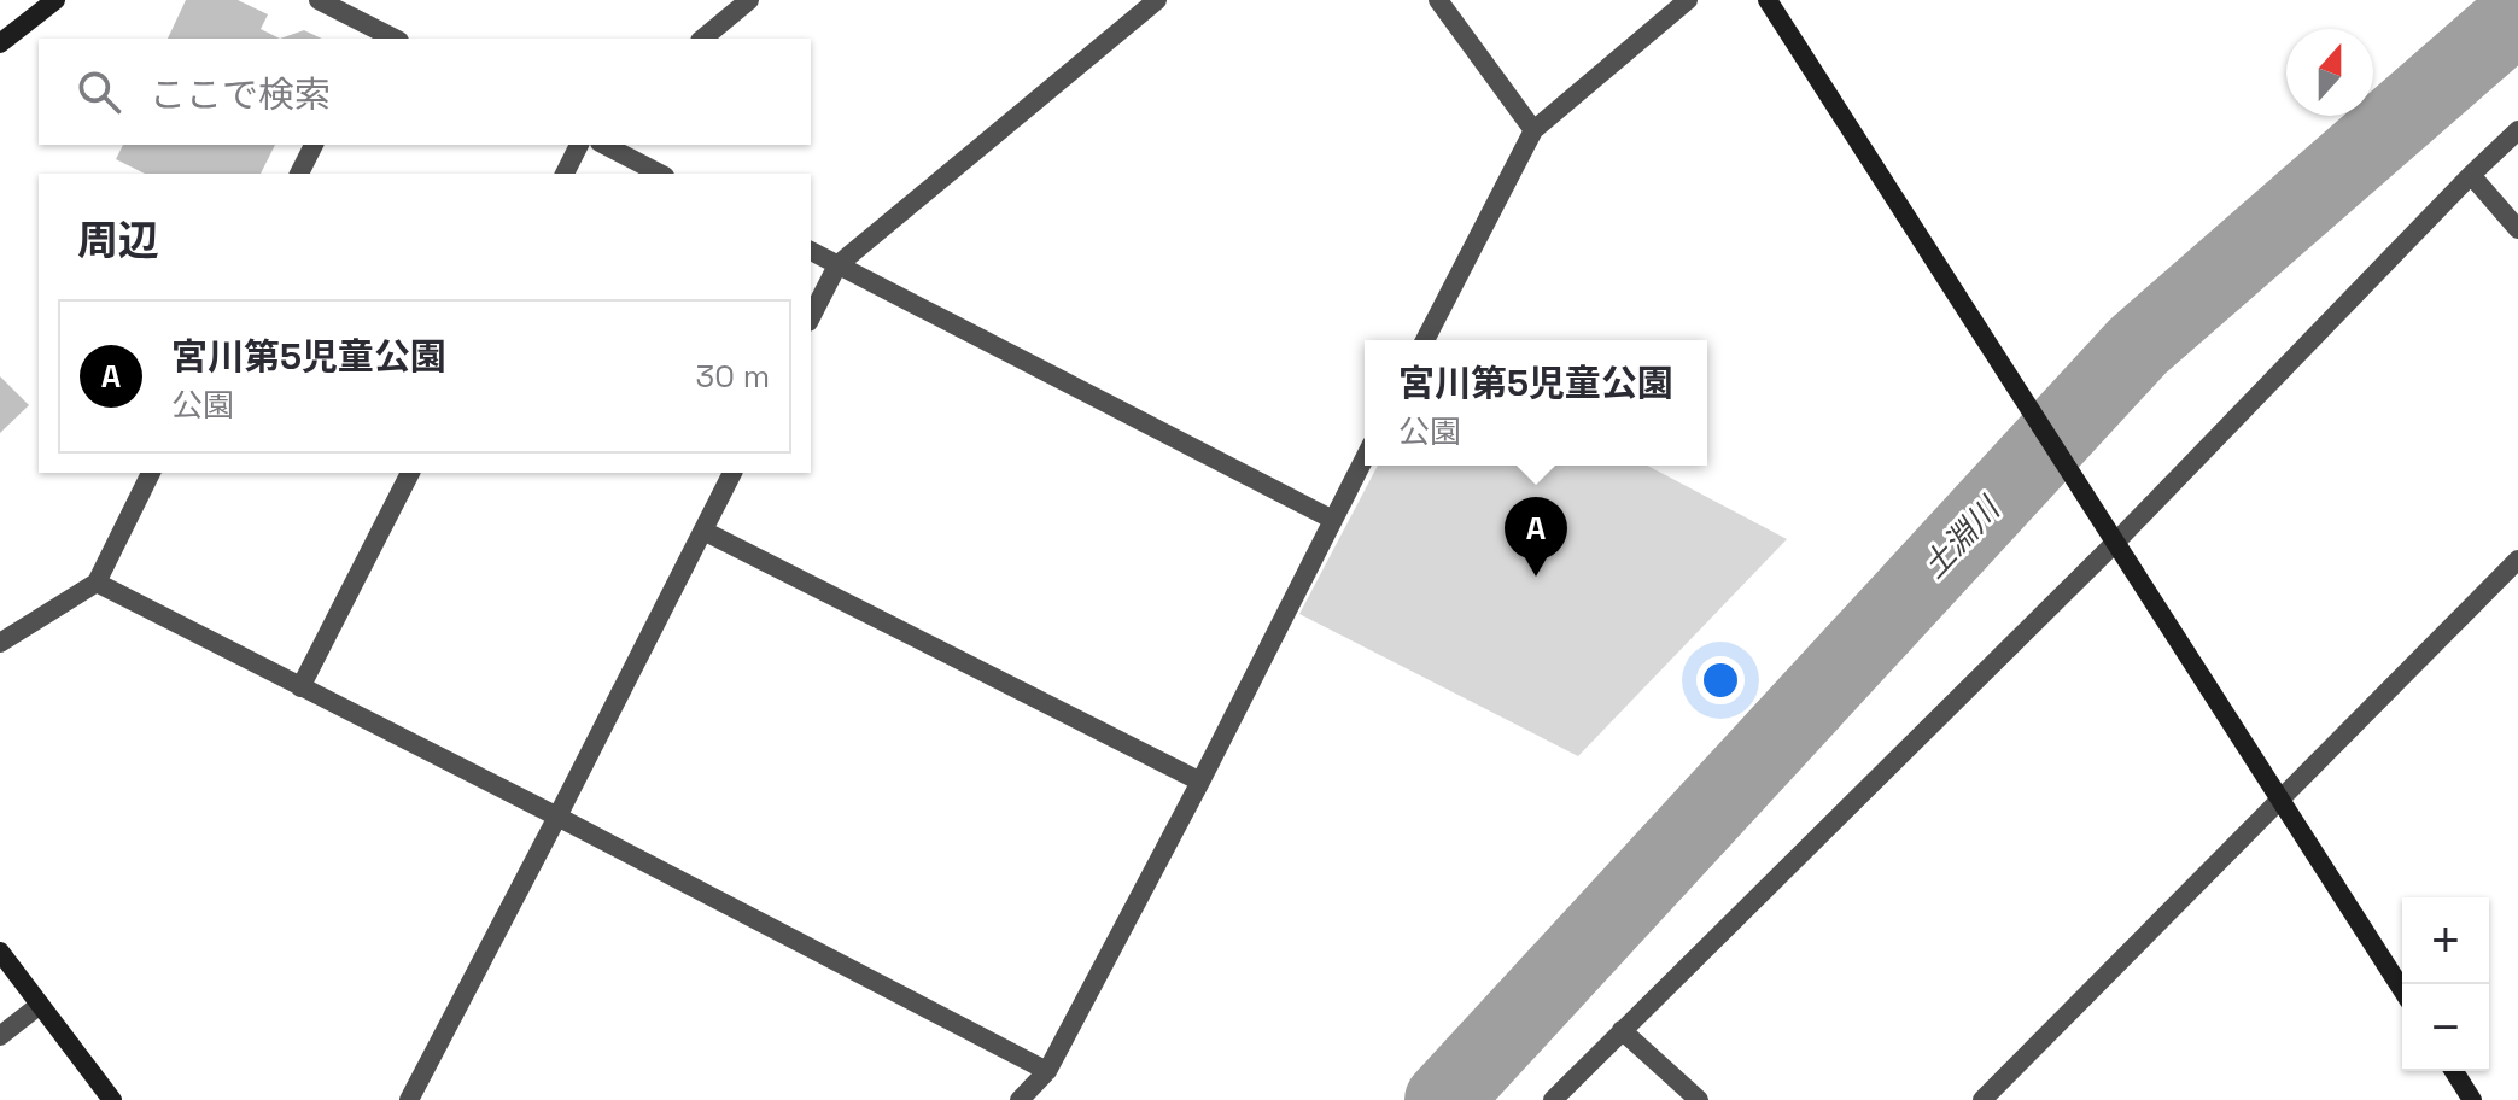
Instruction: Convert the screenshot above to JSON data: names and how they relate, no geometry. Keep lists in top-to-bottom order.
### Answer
{
  "water": ["土淵川"],
  "north": "top",
  "page": {
    "search": "ここで検索",
    "heading": "周辺",
    "list": [
      {
        "mark": "A",
        "name": "宮川第5児童公園",
        "note": "公園",
        "value": "30 m"
      }
    ],
    "popup": ["宮川第5児童公園", "公園"],
    "pins": "A",
    "map_buttons": ["+", "−"]
  }
}
